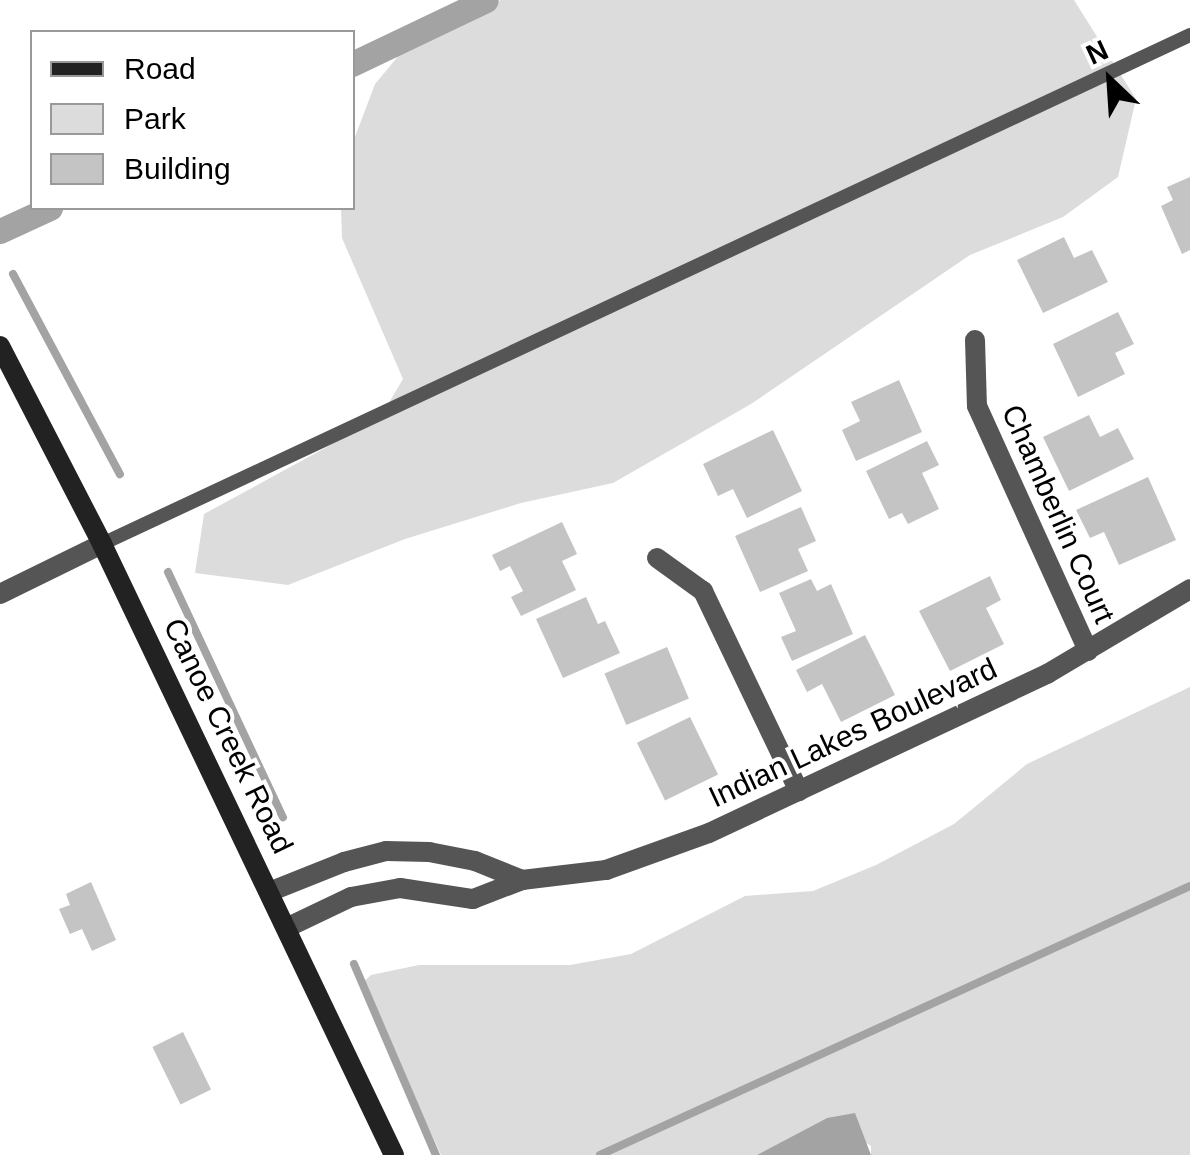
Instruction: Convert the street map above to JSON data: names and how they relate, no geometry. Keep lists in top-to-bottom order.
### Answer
{
  "streets": {
    "main road": ["Canoe Creek Road"],
    "street": ["Chamberlin Court", "Indian Lakes Boulevard"]
  },
  "crossings": [
    ["Chamberlin Court", "Indian Lakes Boulevard"],
    ["Indian Lakes Boulevard", "Canoe Creek Road"]
  ],
  "legend": ["Road", "Park", "Building"],
  "north": "top left"
}
